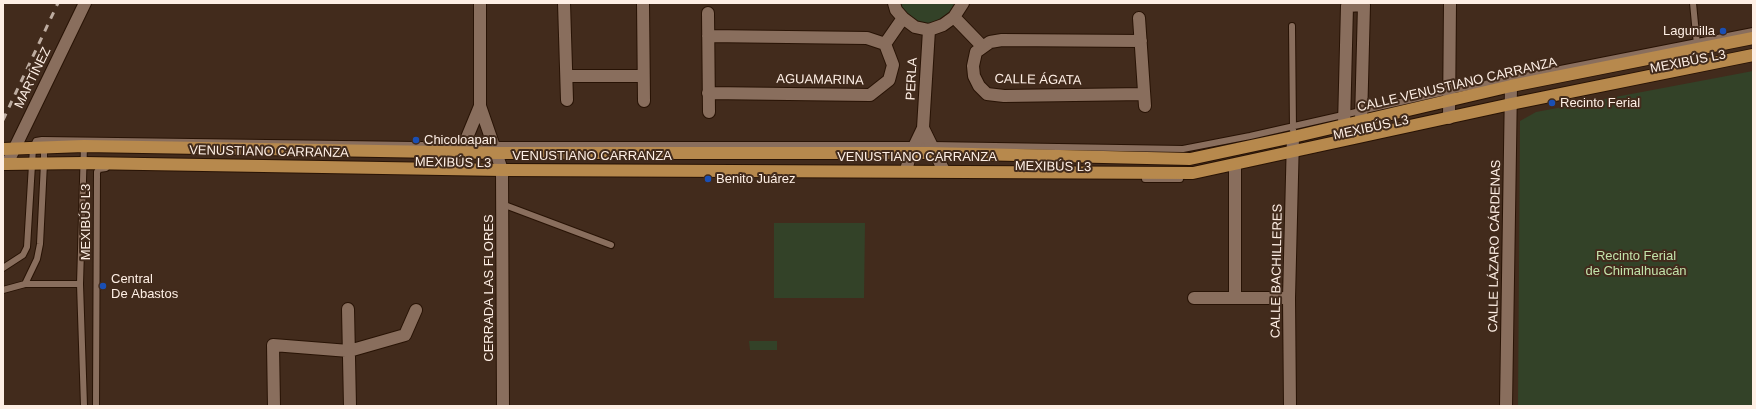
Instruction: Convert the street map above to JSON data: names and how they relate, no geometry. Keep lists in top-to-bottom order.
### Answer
{
  "streets": {
    "main road": ["CALLE VENUSTIANO CARRANZA", "VENUSTIANO CARRANZA"],
    "street": [
      "MARTÍNEZ",
      "PERLA",
      "AGUAMARINA",
      "CALLE ÁGATA",
      "CALLE LÁZARO CÁRDENAS",
      "CALLE BACHILLERES",
      "CERRADA LAS FLORES"
    ],
    "lane": ["MEXIBÚS L3"]
  },
  "crossings": [
    ["MEXIBÚS L3", "PERLA"],
    ["MEXIBÚS L3", "CALLE VENUSTIANO CARRANZA"],
    ["MEXIBÚS L3", "VENUSTIANO CARRANZA"],
    ["MEXIBÚS L3", "CALLE LÁZARO CÁRDENAS"],
    ["MEXIBÚS L3", "CALLE BACHILLERES"],
    ["MEXIBÚS L3", "CERRADA LAS FLORES"],
    ["MARTÍNEZ", "VENUSTIANO CARRANZA"],
    ["PERLA", "VENUSTIANO CARRANZA"],
    ["CALLE VENUSTIANO CARRANZA", "VENUSTIANO CARRANZA"],
    ["CALLE VENUSTIANO CARRANZA", "CALLE LÁZARO CÁRDENAS"],
    ["CALLE VENUSTIANO CARRANZA", "CALLE BACHILLERES"],
    ["VENUSTIANO CARRANZA", "CERRADA LAS FLORES"]
  ],
  "parks": ["Recinto Ferial de Chimalhuacán"],
  "places": [
    "Lagunilla",
    "Recinto Ferial",
    "Chicoloapan",
    "Benito Juárez",
    "Central De Abastos"
  ]
}
